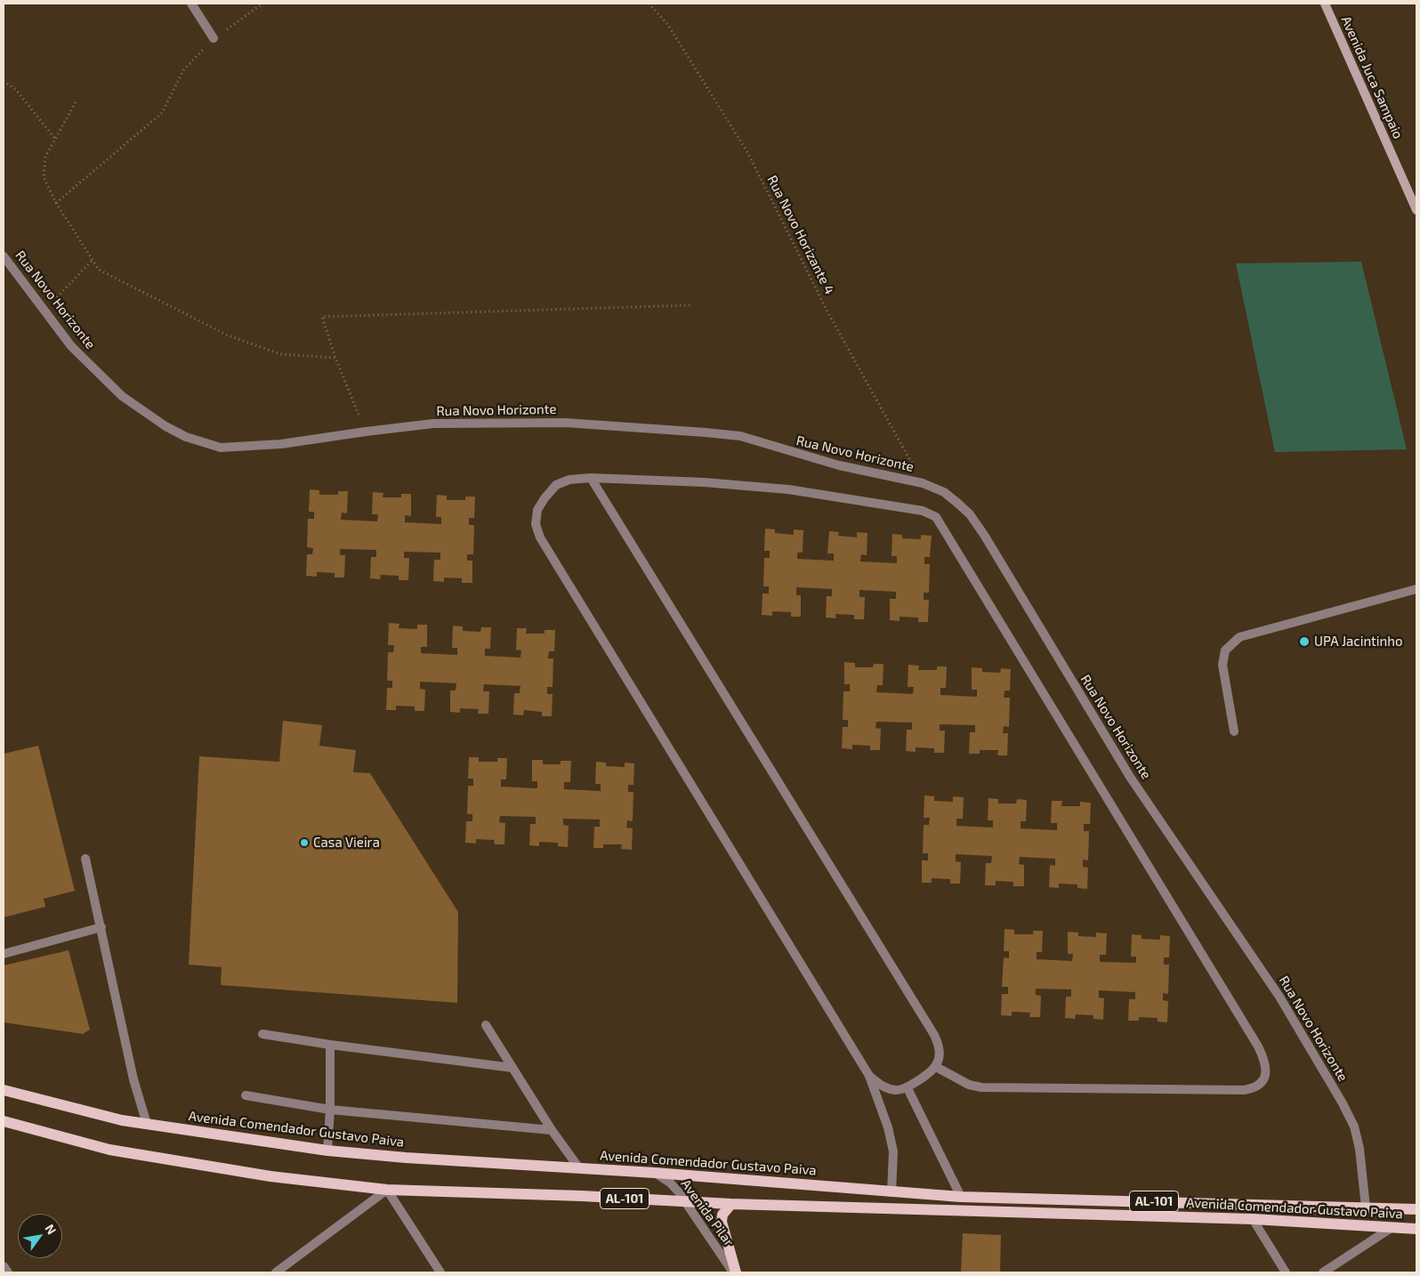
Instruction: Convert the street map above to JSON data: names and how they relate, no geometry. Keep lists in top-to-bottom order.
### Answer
{
  "streets": {
    "main road": ["Avenida Juca Sampaio", "Avenida Comendador Gustavo Paiva", "AL-101"],
    "street": ["Rua Novo Horizonte", "Avenida Pilar"],
    "path": ["Rua Novo Horizante 4"]
  },
  "crossings": [
    ["Rua Novo Horizante 4", "Rua Novo Horizonte"],
    ["Rua Novo Horizonte", "Avenida Comendador Gustavo Paiva"],
    ["Avenida Comendador Gustavo Paiva", "Avenida Pilar"]
  ],
  "places": ["UPA Jacintinho", "Casa Vieira"],
  "north": "top right"
}
